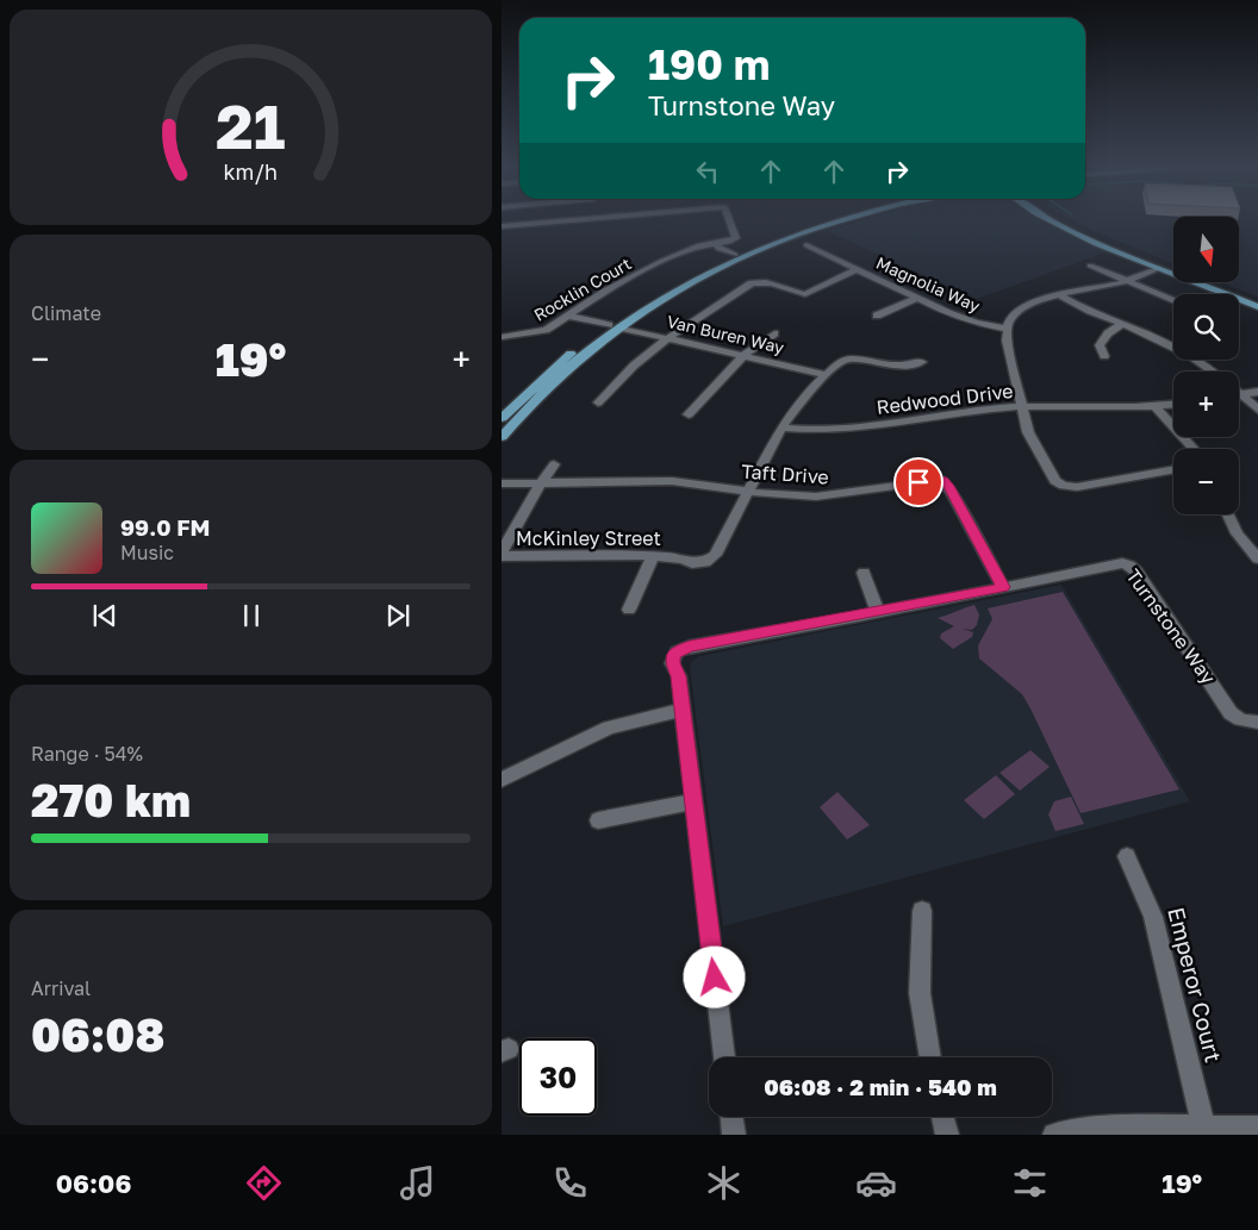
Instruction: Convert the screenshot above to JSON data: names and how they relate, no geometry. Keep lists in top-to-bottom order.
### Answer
{
  "streets": {
    "street": [
      "Magnolia Way",
      "Rocklin Court",
      "Van Buren Way",
      "Redwood Drive",
      "Taft Drive",
      "McKinley Street",
      "Turnstone Way",
      "Emperor Court"
    ]
  },
  "crossings": [
    ["Rocklin Court", "Van Buren Way"],
    ["Van Buren Way", "McKinley Street"],
    ["Redwood Drive", "McKinley Street"],
    ["Taft Drive", "McKinley Street"],
    ["Taft Drive", "Turnstone Way"]
  ],
  "north": "bottom",
  "page": {
    "turn": ["190 m", "Turnstone Way"],
    "map_buttons": ["+", "−"],
    "tile": [
      "Climate",
      ["Range · 54%", "270 km"],
      ["Arrival", "06:08"]
    ],
    "heat": ["−", "19°", "+"],
    "song": ["99.0 FM", "Music"],
    "limit": "30",
    "trip": "06:08 · 2 min · 540 m",
    "tabs": ["06:06", "19°"],
    "gauge": ["21", "km/h"]
  }
}
